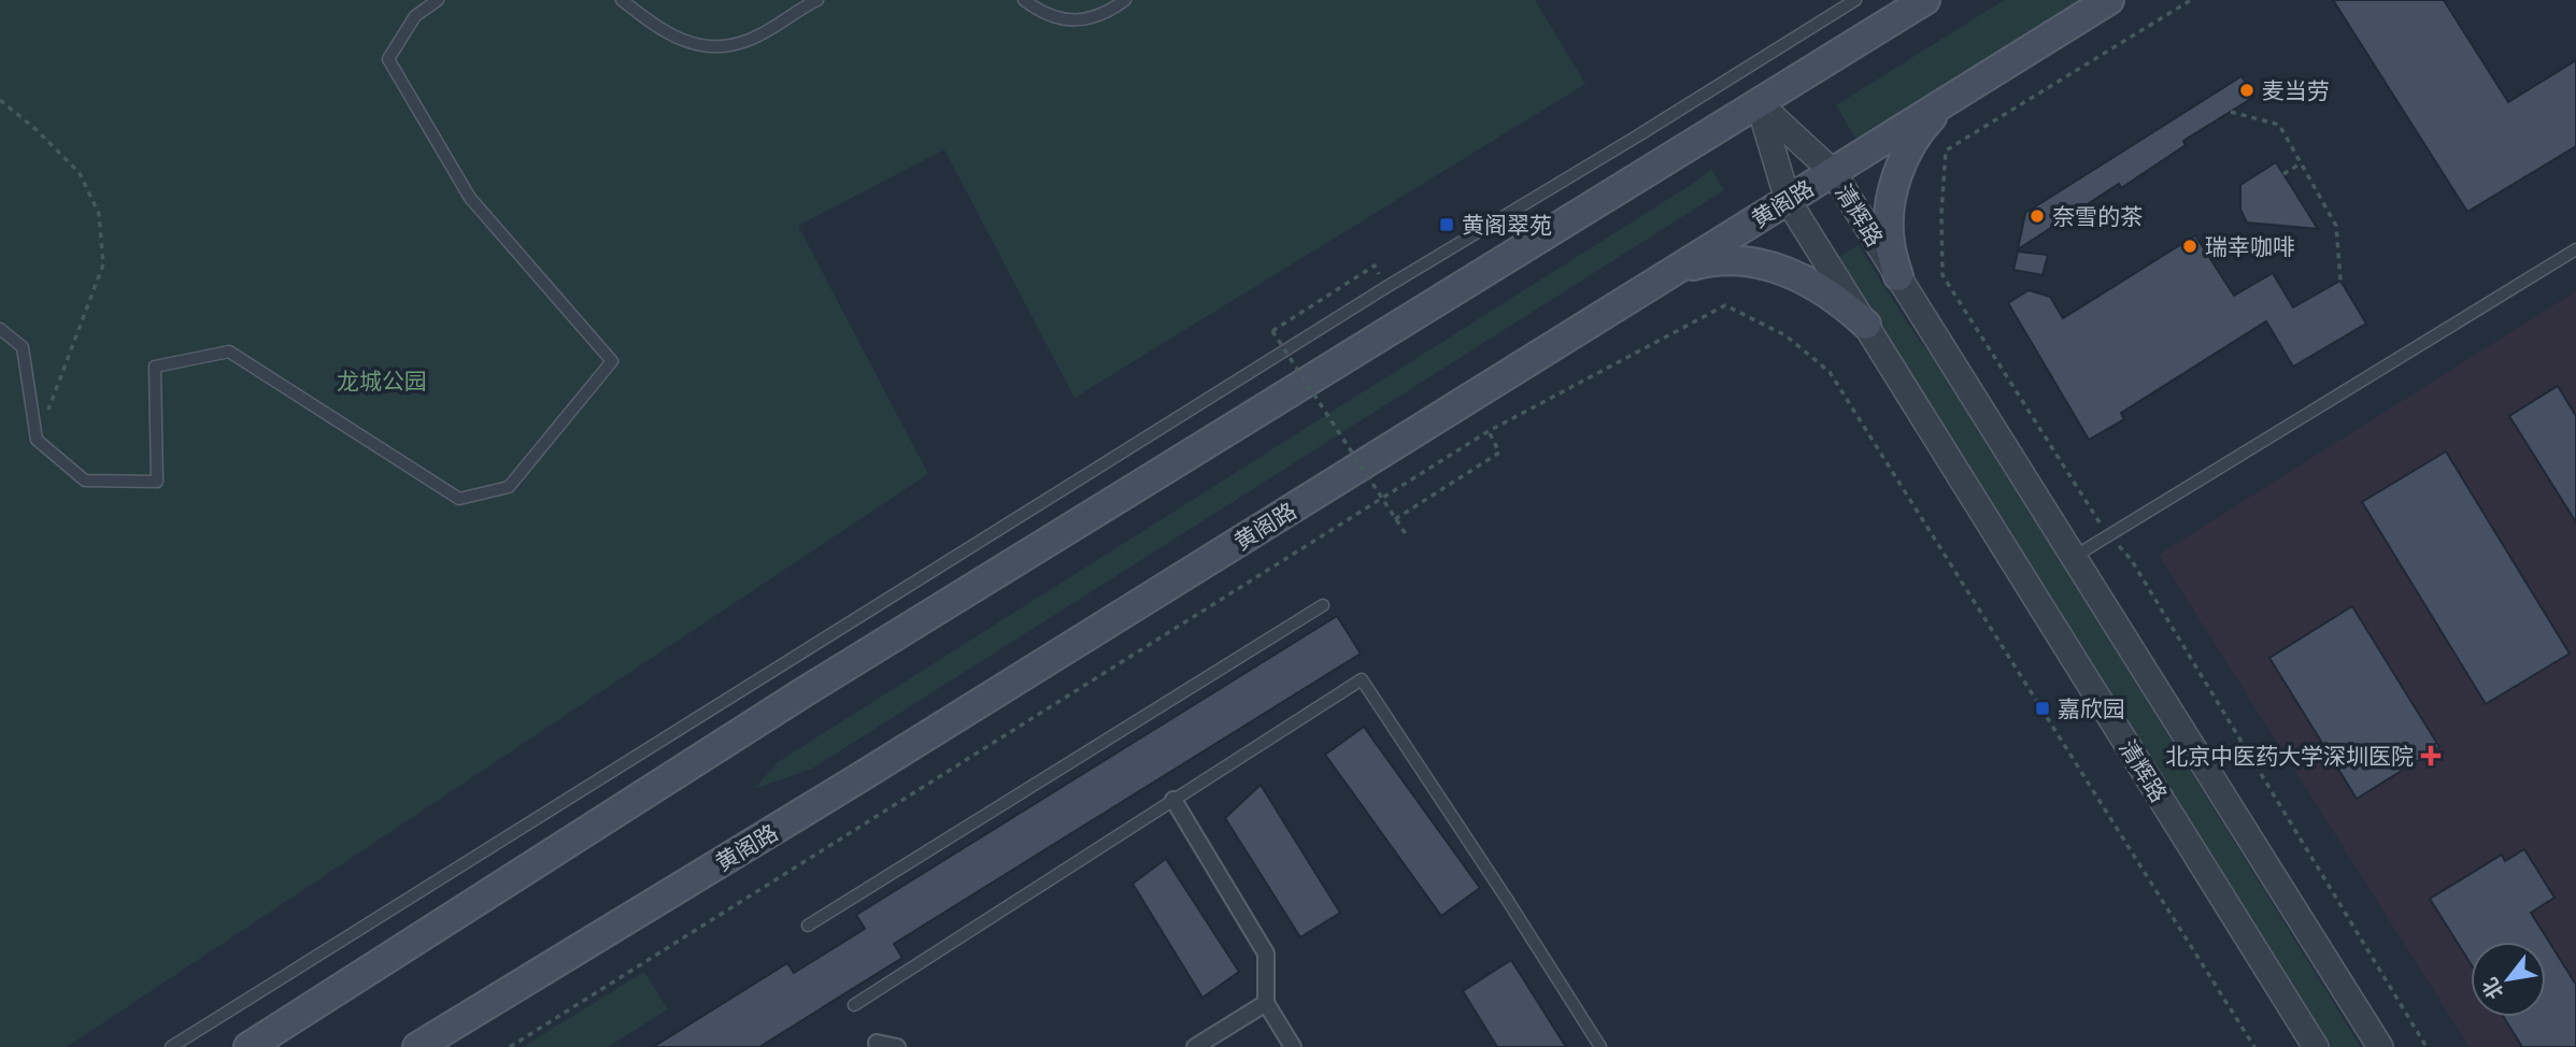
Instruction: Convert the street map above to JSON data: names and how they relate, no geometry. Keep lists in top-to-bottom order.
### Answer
{
  "streets": {
    "main road": ["黄阁路"],
    "street": ["清辉路"]
  },
  "crossings": [
    ["黄阁路", "清辉路"]
  ],
  "parks": ["龙城公园"],
  "places": {
    "other": ["麦当劳", "奈雪的茶", "瑞幸咖啡"],
    "transit": ["黄阁翠苑", "嘉欣园"],
    "health": ["北京中医药大学深圳医院"]
  },
  "north": "bottom left"
}
